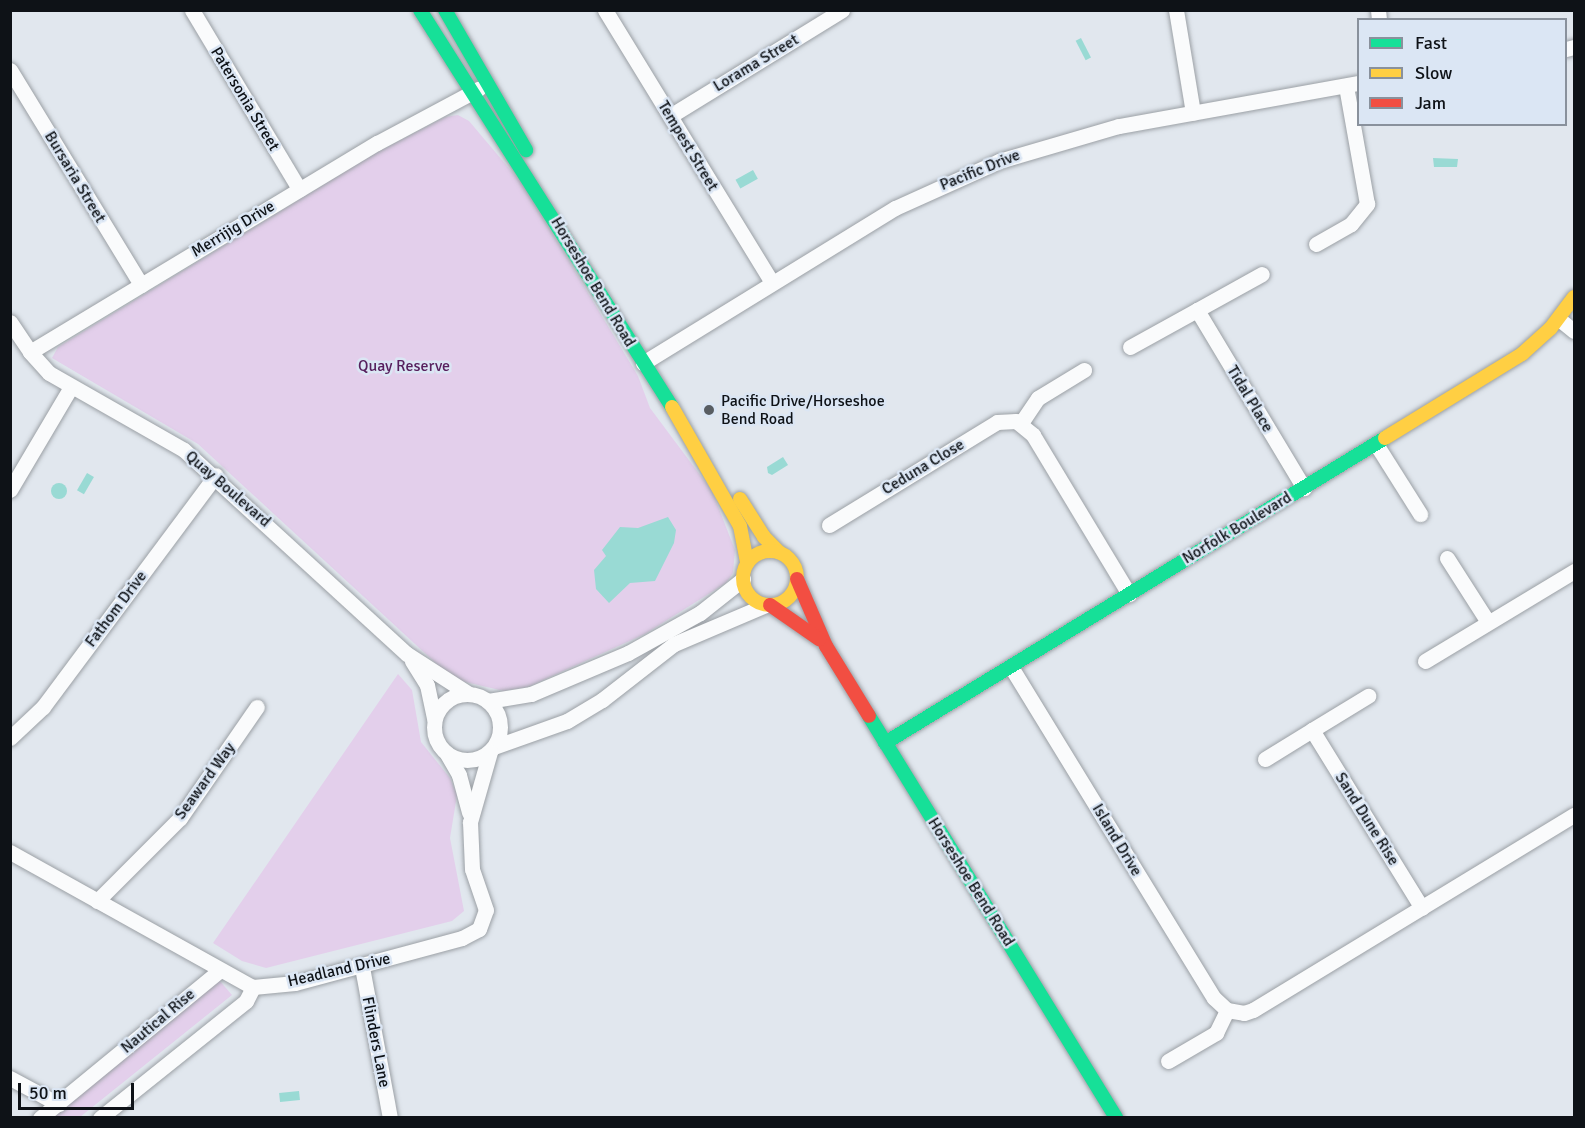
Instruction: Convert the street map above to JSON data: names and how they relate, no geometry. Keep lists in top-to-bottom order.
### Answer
{
  "streets": {
    "street": [
      "Lorama Street",
      "Patersonia Street",
      "Tempest Street",
      "Pacific Drive",
      "Bursaria Street",
      "Merrijig Drive",
      "Horseshoe Bend Road",
      "Tidal Place",
      "Ceduna Close",
      "Quay Boulevard",
      "Norfolk Boulevard",
      "Fathom Drive",
      "Seaward Way",
      "Sand Dune Rise",
      "Island Drive",
      "Headland Drive",
      "Nautical Rise",
      "Flinders Lane"
    ]
  },
  "crossings": [
    ["Lorama Street", "Tempest Street"],
    ["Patersonia Street", "Merrijig Drive"],
    ["Tempest Street", "Pacific Drive"],
    ["Pacific Drive", "Horseshoe Bend Road"],
    ["Bursaria Street", "Merrijig Drive"],
    ["Merrijig Drive", "Horseshoe Bend Road"],
    ["Merrijig Drive", "Quay Boulevard"],
    ["Horseshoe Bend Road", "Quay Boulevard"],
    ["Horseshoe Bend Road", "Norfolk Boulevard"],
    ["Tidal Place", "Norfolk Boulevard"],
    ["Quay Boulevard", "Fathom Drive"],
    ["Quay Boulevard", "Headland Drive"],
    ["Norfolk Boulevard", "Island Drive"],
    ["Headland Drive", "Flinders Lane"]
  ],
  "parks": ["Quay Reserve"],
  "places": ["Pacific Drive/Horseshoe Bend Road"],
  "legend": ["Fast", "Slow", "Jam"],
  "scale_bar": "50 m"
}
